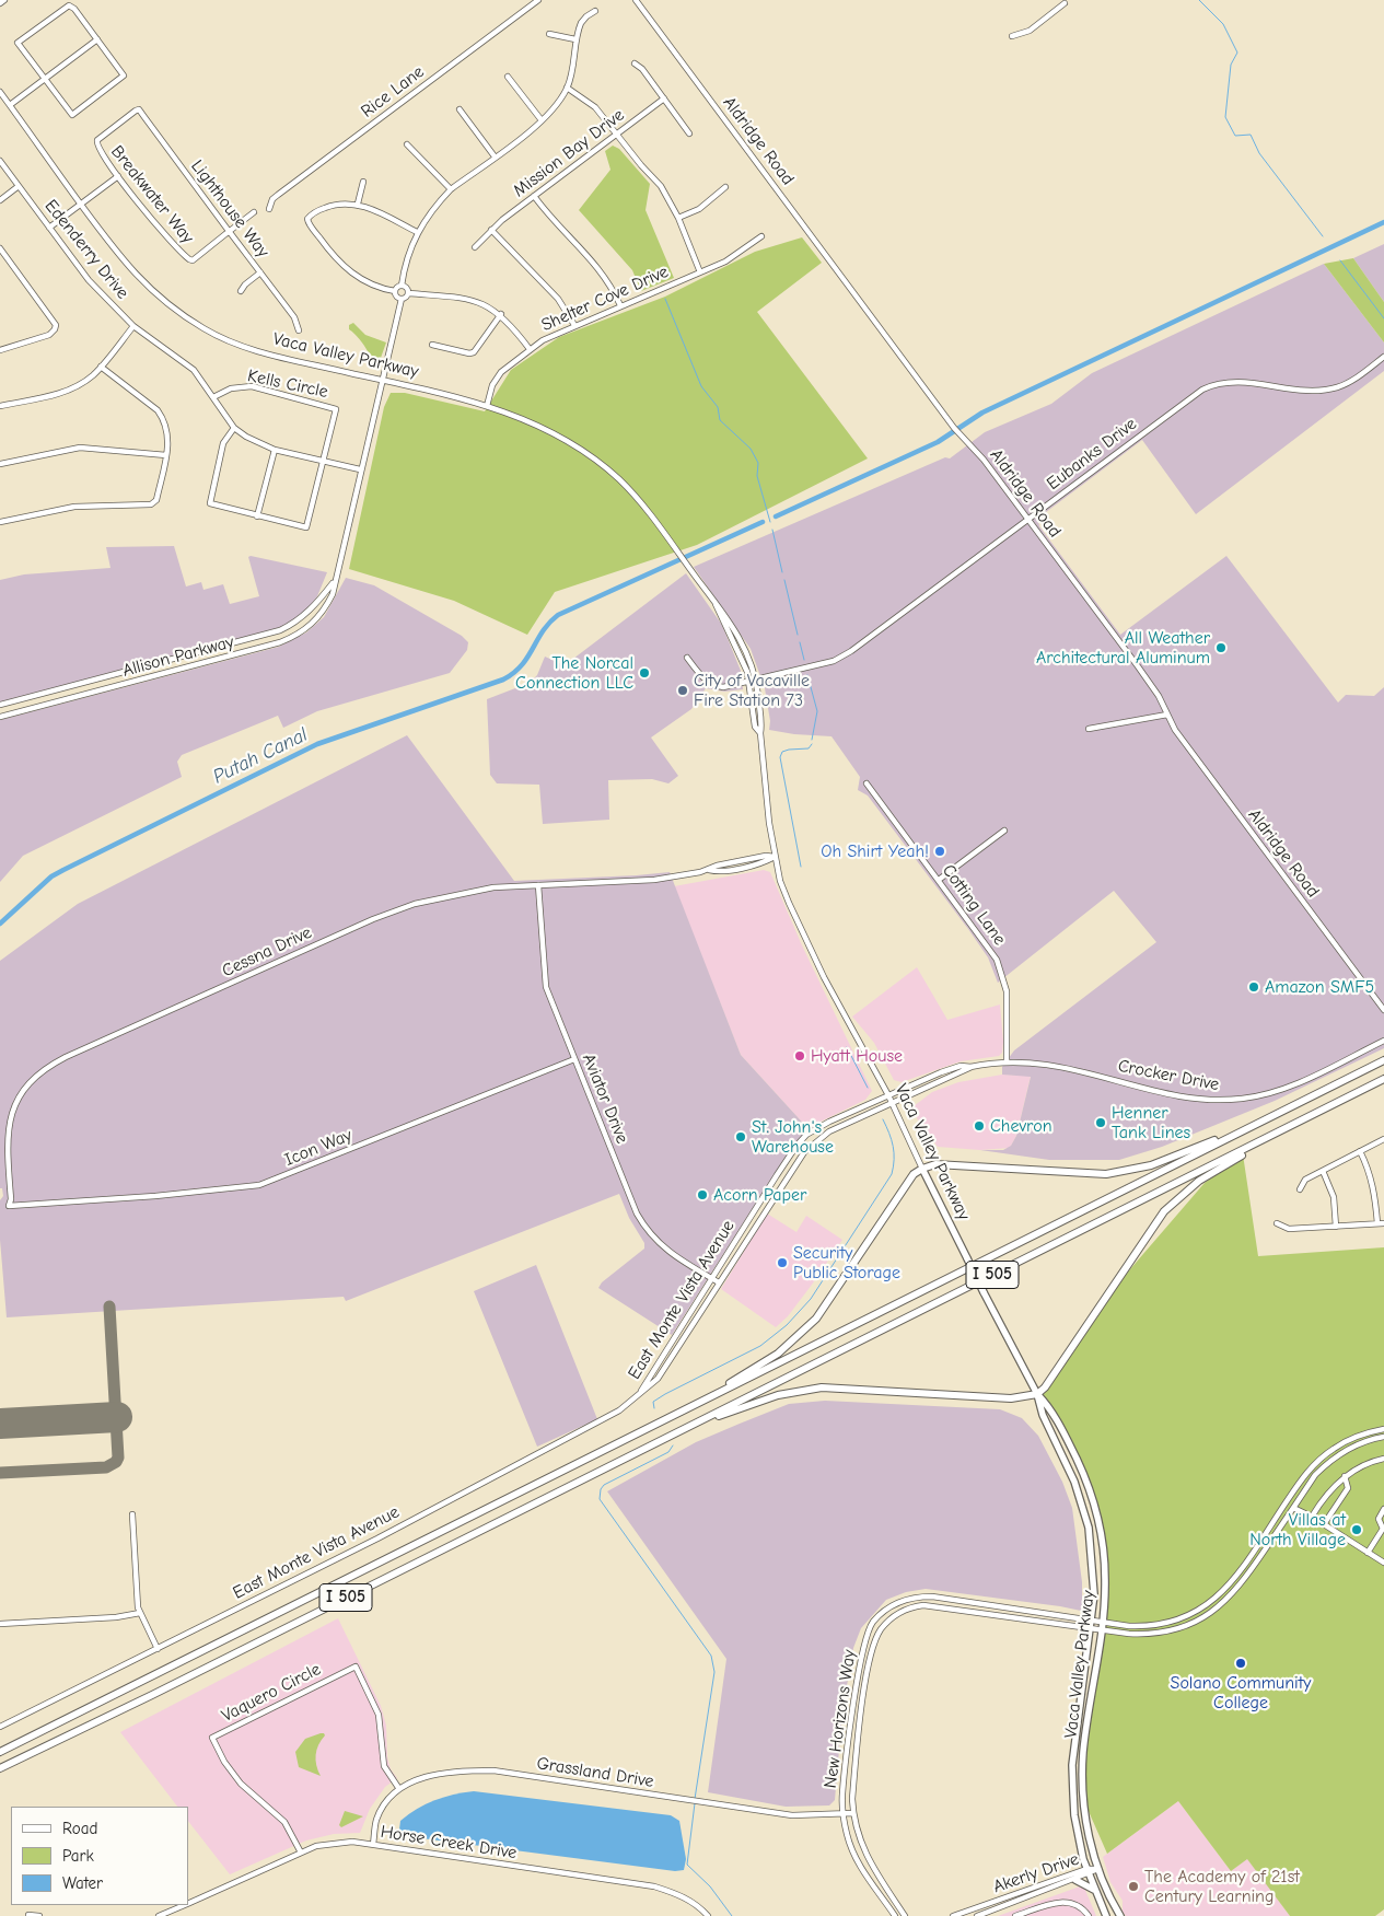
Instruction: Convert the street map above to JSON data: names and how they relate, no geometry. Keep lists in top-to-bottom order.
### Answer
{
  "streets": {
    "highway": ["I 505"],
    "main road": ["Vaca Valley Parkway"],
    "street": [
      "Rice Lane",
      "Aldridge Road",
      "Mission Bay Drive",
      "Breakwater Way",
      "Lighthouse Way",
      "Edenderry Drive",
      "Shelter Cove Drive",
      "Kells Circle",
      "Eubanks Drive",
      "Allison Parkway",
      "Cotting Lane",
      "Cessna Drive",
      "Crocker Drive",
      "Aviator Drive",
      "Icon Way",
      "East Monte Vista Avenue",
      "Vaquero Circle",
      "New Horizons Way",
      "Grassland Drive",
      "Horse Creek Drive",
      "Akerly Drive"
    ]
  },
  "crossings": [
    ["Aldridge Road", "Eubanks Drive"],
    ["Breakwater Way", "Lighthouse Way"],
    ["Edenderry Drive", "Kells Circle"],
    ["Edenderry Drive", "Allison Parkway"],
    ["Shelter Cove Drive", "Vaca Valley Parkway"],
    ["Vaca Valley Parkway", "Eubanks Drive"],
    ["Vaca Valley Parkway", "Allison Parkway"],
    ["Vaca Valley Parkway", "Cessna Drive"],
    ["Vaca Valley Parkway", "Crocker Drive"],
    ["Vaca Valley Parkway", "East Monte Vista Avenue"],
    ["Vaca Valley Parkway", "New Horizons Way"],
    ["Vaca Valley Parkway", "Akerly Drive"],
    ["Cotting Lane", "Crocker Drive"],
    ["Cessna Drive", "Aviator Drive"],
    ["Cessna Drive", "Icon Way"],
    ["Crocker Drive", "East Monte Vista Avenue"],
    ["Aviator Drive", "Icon Way"],
    ["Aviator Drive", "East Monte Vista Avenue"],
    ["Vaquero Circle", "Grassland Drive"],
    ["Vaquero Circle", "Horse Creek Drive"],
    ["New Horizons Way", "Grassland Drive"],
    ["Grassland Drive", "Horse Creek Drive"]
  ],
  "water": ["Putah Canal"],
  "places": [
    "All Weather Architectural Aluminum",
    "The Norcal Connection LLC",
    "City of Vacaville Fire Station 73",
    "Oh Shirt Yeah!",
    "Amazon SMF5",
    "Hyatt House",
    "Henner Tank Lines",
    "Chevron",
    "St. John's Warehouse",
    "Acorn Paper",
    "Security Public Storage",
    "Villas at North Village",
    "Solano Community College",
    "The Academy of 21st Century Learning"
  ],
  "legend": ["Road", "Park", "Water"]
}
